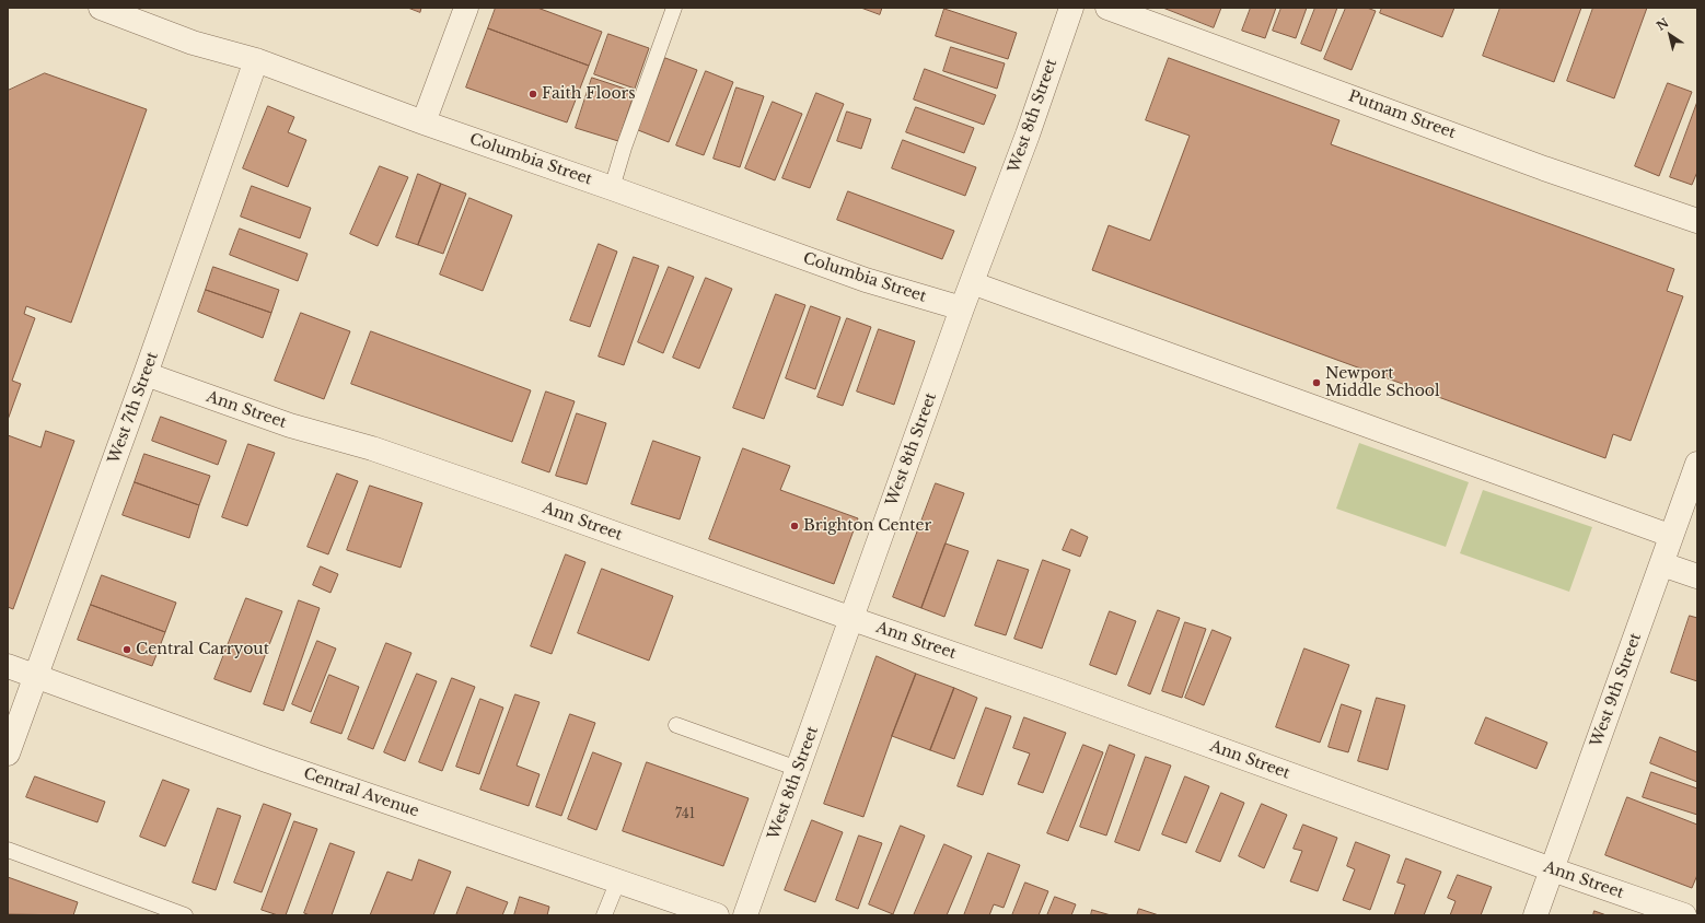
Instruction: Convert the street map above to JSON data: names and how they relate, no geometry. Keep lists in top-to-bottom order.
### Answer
{
  "streets": {
    "street": [
      "Putnam Street",
      "West 8th Street",
      "Columbia Street",
      "West 7th Street",
      "Ann Street",
      "West 9th Street",
      "Central Avenue"
    ]
  },
  "crossings": [
    ["West 8th Street", "Columbia Street"],
    ["West 8th Street", "Ann Street"],
    ["Columbia Street", "West 7th Street"],
    ["West 7th Street", "Ann Street"],
    ["West 7th Street", "Central Avenue"],
    ["Ann Street", "West 9th Street"]
  ],
  "places": [
    "Faith Floors",
    "Newport Middle School",
    "Brighton Center",
    "Central Carryout"
  ],
  "house_numbers": ["741"],
  "north": "top left"
}
